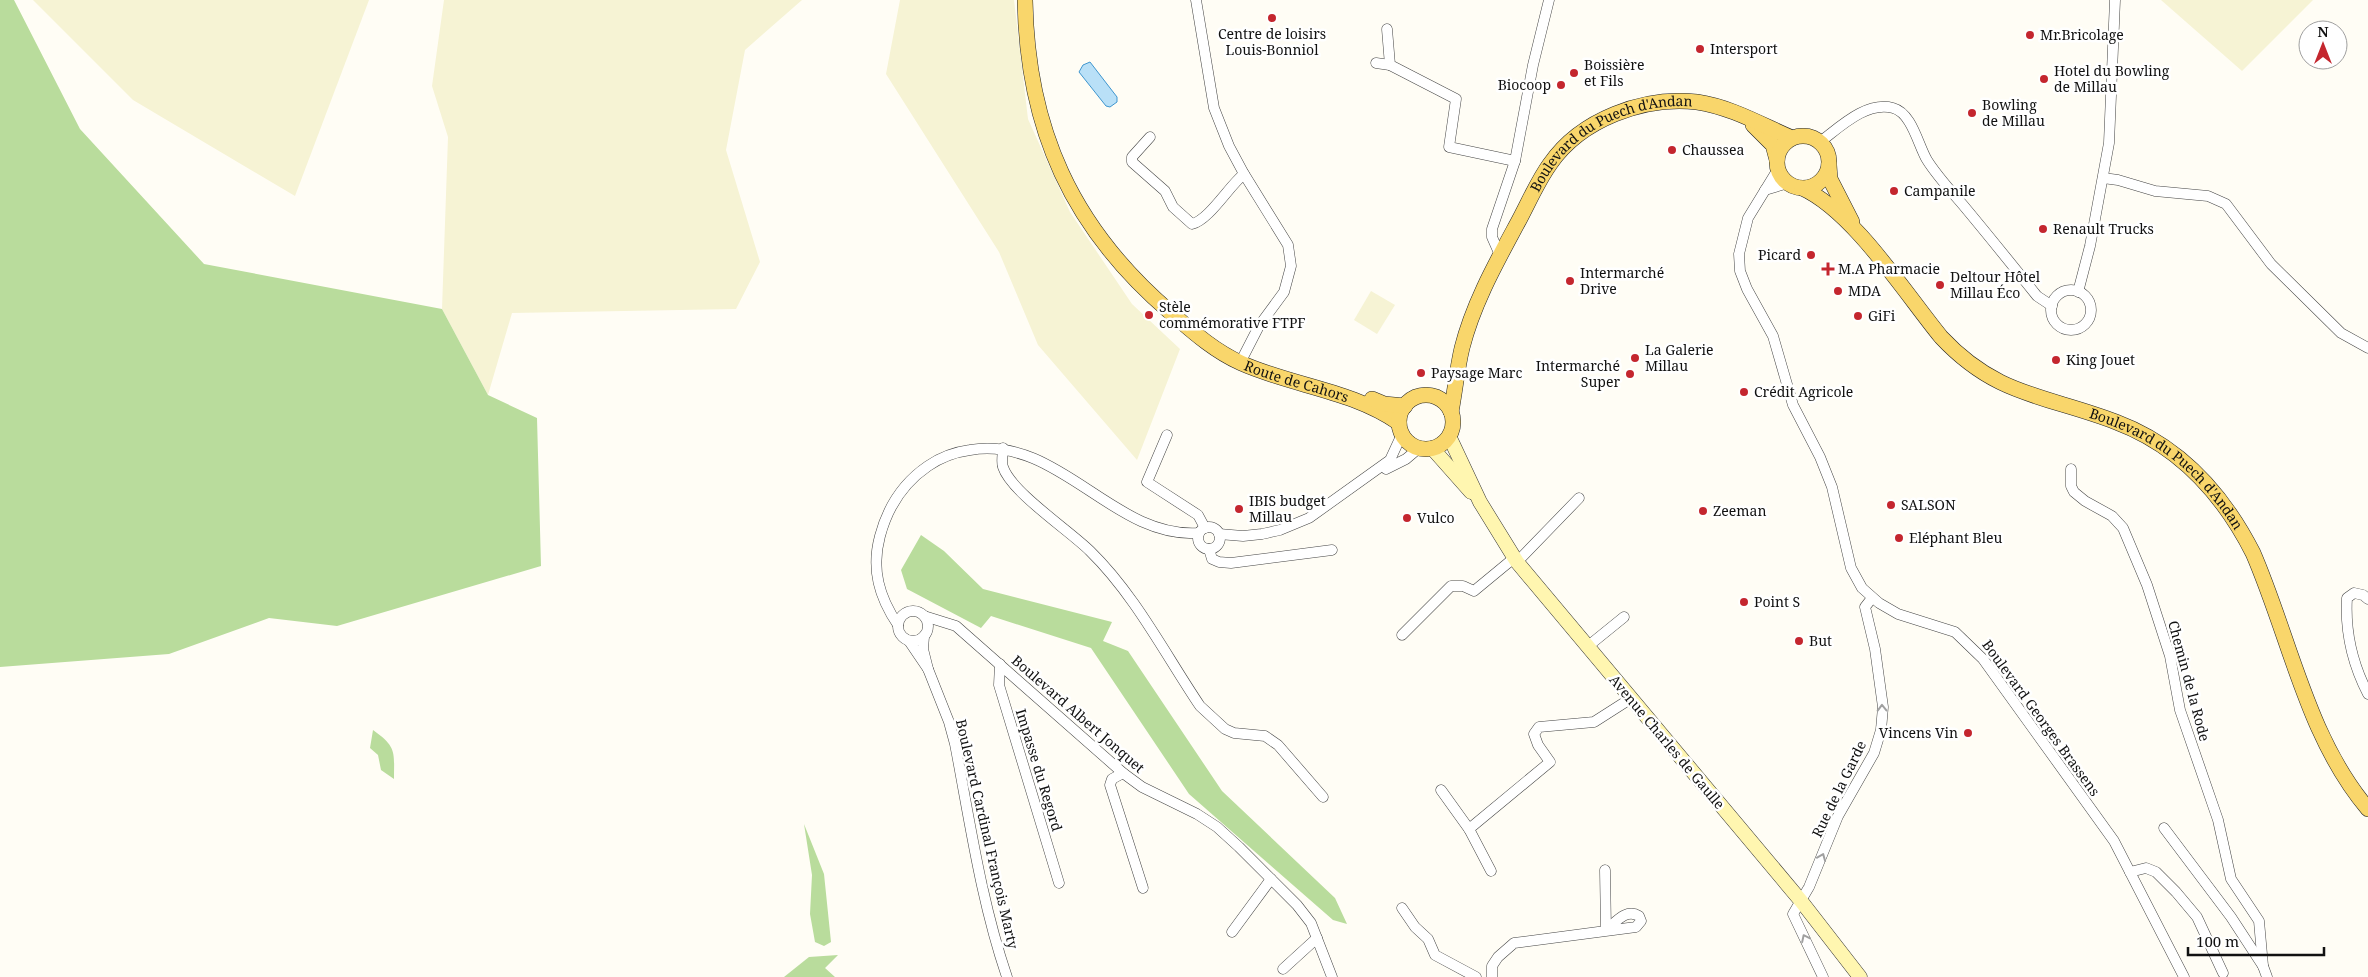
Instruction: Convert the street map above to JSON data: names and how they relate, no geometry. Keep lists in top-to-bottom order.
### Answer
{
  "streets": {
    "main road": ["Boulevard du Puech d'Andan", "Route de Cahors", "Avenue Charles de Gaulle"],
    "street": [
      "Chemin de la Rode",
      "Boulevard Albert Jonquet",
      "Boulevard Georges Brassens",
      "Impasse du Regord",
      "Rue de la Garde",
      "Boulevard Cardinal François Marty"
    ]
  },
  "crossings": [
    ["Boulevard du Puech d'Andan", "Boulevard Georges Brassens"],
    ["Boulevard Albert Jonquet", "Impasse du Regord"],
    ["Boulevard Albert Jonquet", "Boulevard Cardinal François Marty"],
    ["Boulevard Georges Brassens", "Rue de la Garde"],
    ["Avenue Charles de Gaulle", "Rue de la Garde"]
  ],
  "one_way": ["Rue de la Garde"],
  "places": {
    "other": [
      "Centre de loisirs Louis-Bonniol",
      "Mr.Bricolage",
      "Intersport",
      "Boissière et Fils",
      "Hotel du Bowling de Millau",
      "Biocoop",
      "Bowling de Millau",
      "Chaussea",
      "Campanile",
      "Renault Trucks",
      "Picard",
      "Intermarché Drive",
      "Deltour Hôtel Millau Éco",
      "MDA",
      "Stèle commémorative FTPF",
      "GiFi",
      "La Galerie Millau",
      "King Jouet",
      "Paysage Marc",
      "Intermarché Super",
      "Crédit Agricole",
      "SALSON",
      "IBIS budget Millau",
      "Zeeman",
      "Vulco",
      "Eléphant Bleu",
      "Point S",
      "But",
      "Vincens Vin"
    ],
    "health": ["M.A Pharmacie"]
  },
  "scale_bar": "100 m",
  "north": "top"
}
